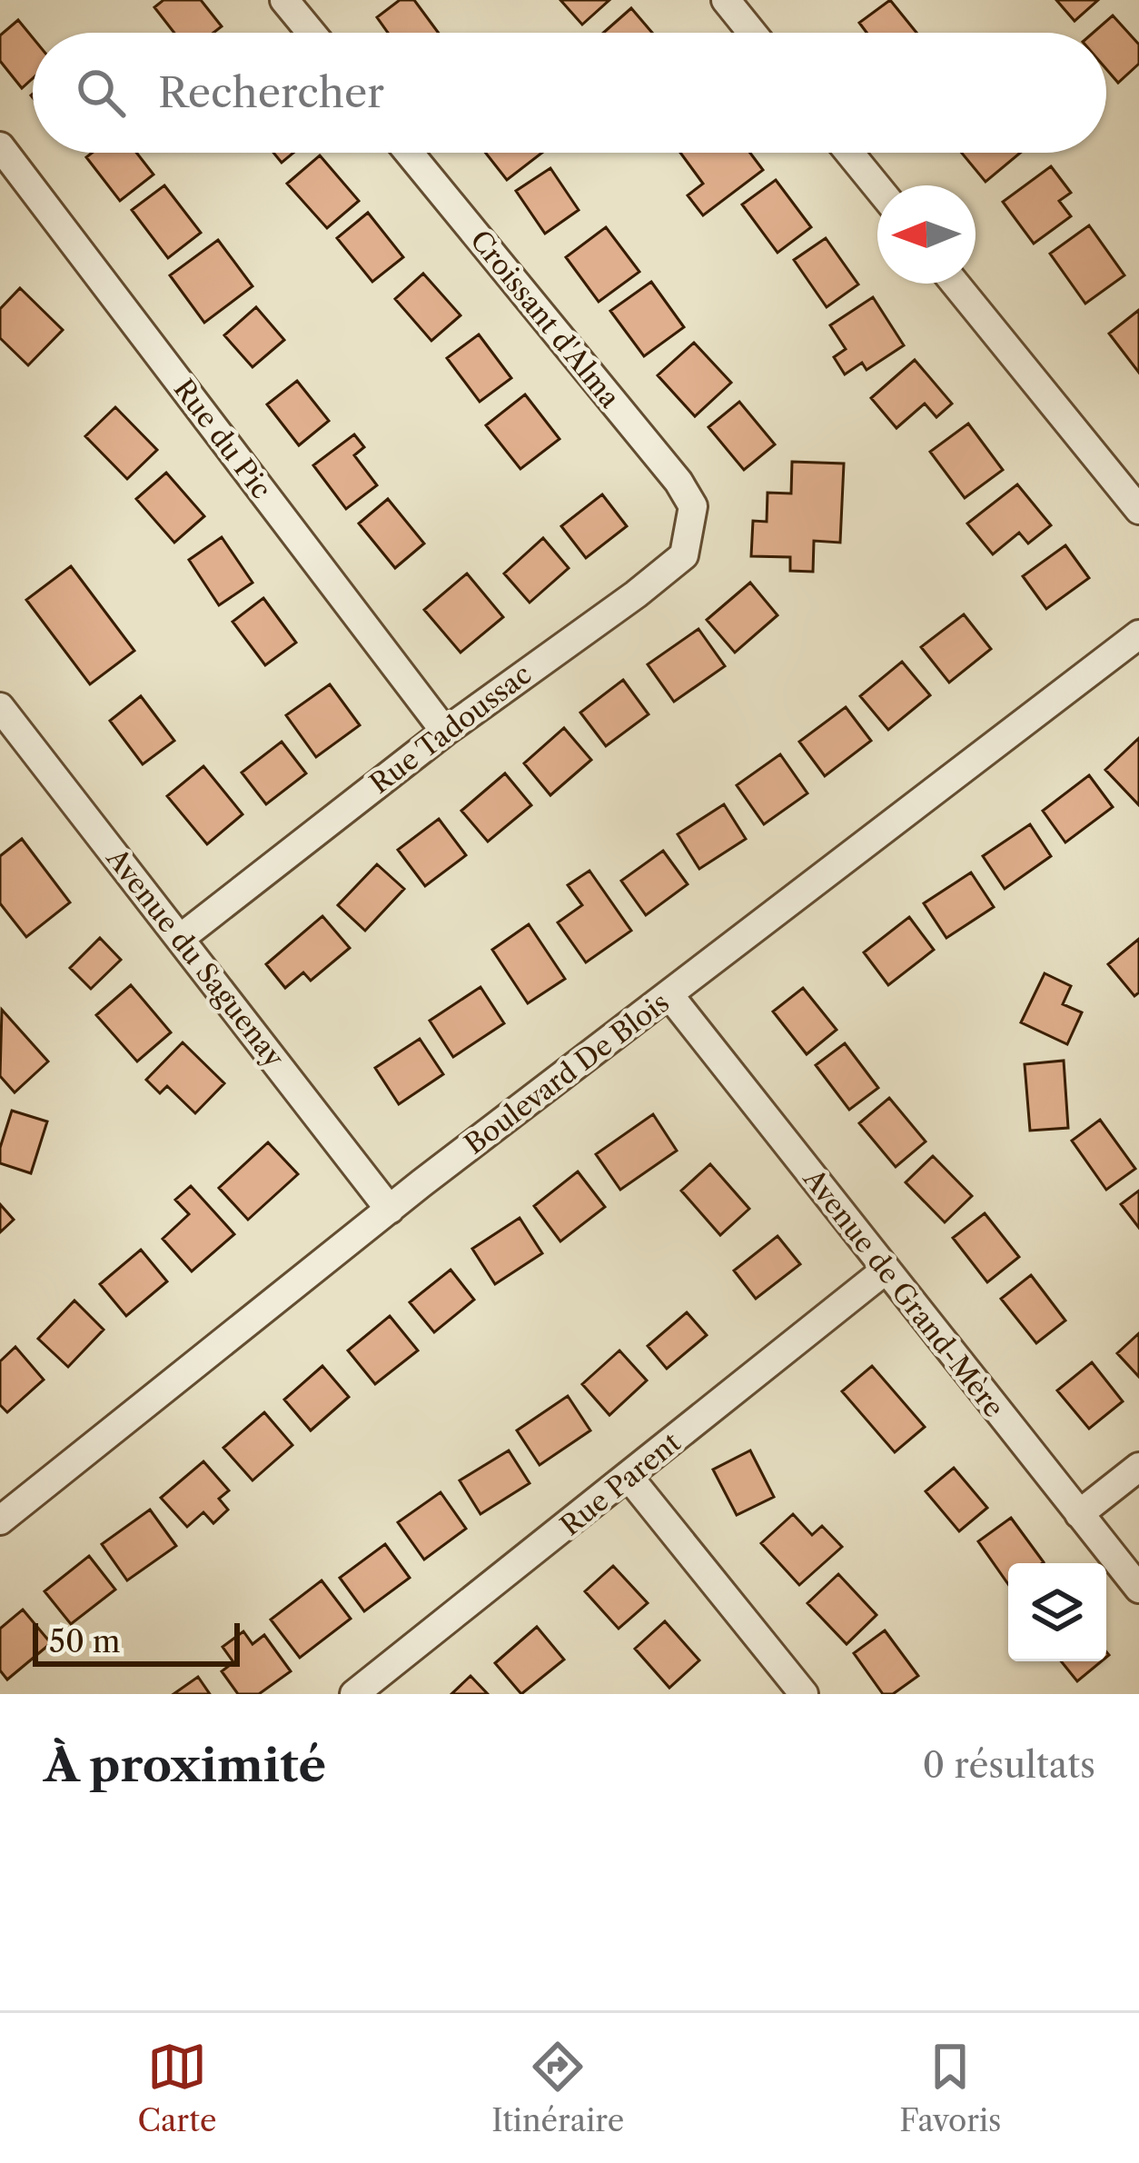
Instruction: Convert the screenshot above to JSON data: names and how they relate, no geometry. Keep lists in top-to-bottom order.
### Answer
{
  "streets": {
    "street": [
      "Croissant d'Alma",
      "Rue du Pic",
      "Rue Tadoussac",
      "Avenue du Saguenay",
      "Boulevard De Blois",
      "Avenue de Grand-Mère",
      "Rue Parent"
    ]
  },
  "crossings": [
    ["Croissant d'Alma", "Rue Tadoussac"],
    ["Rue du Pic", "Rue Tadoussac"],
    ["Rue Tadoussac", "Avenue du Saguenay"],
    ["Avenue du Saguenay", "Boulevard De Blois"],
    ["Boulevard De Blois", "Avenue de Grand-Mère"],
    ["Avenue de Grand-Mère", "Rue Parent"]
  ],
  "scale_bar": "50 m",
  "north": "left",
  "page": {
    "search": "Rechercher",
    "scale": "50 m",
    "heading": ["À proximité", "0 résultats"],
    "nav": ["Carte", "Itinéraire", "Favoris"]
  }
}
